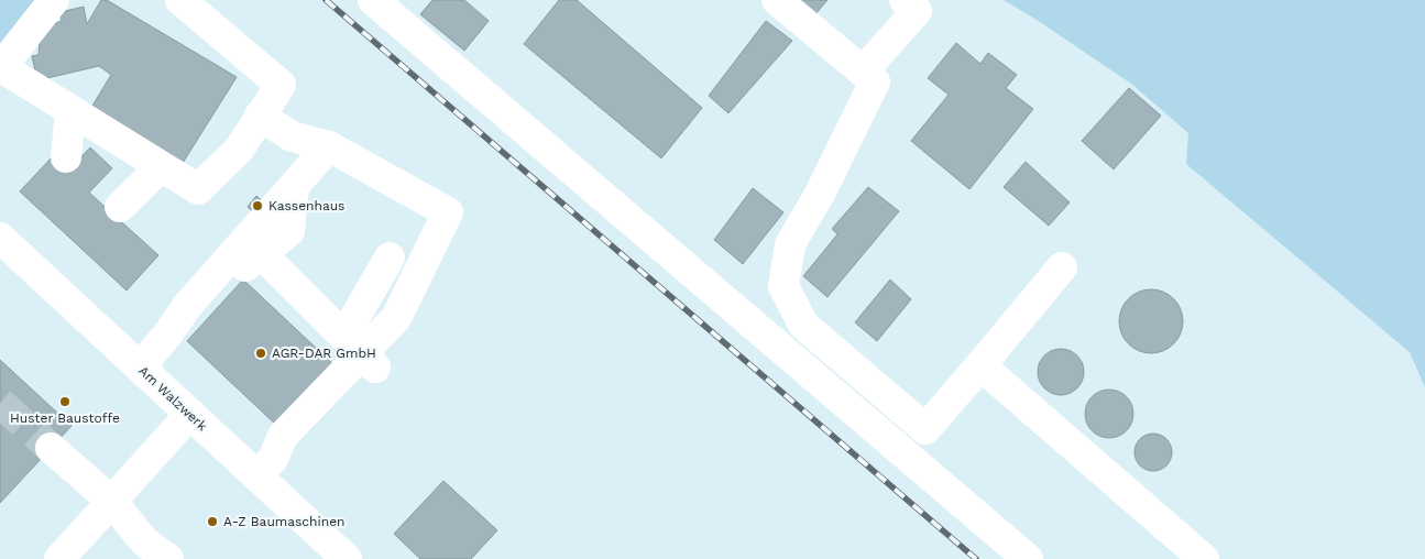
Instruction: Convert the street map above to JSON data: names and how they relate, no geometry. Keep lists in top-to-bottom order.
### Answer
{
  "streets": {
    "street": ["Am Walzwerk"]
  },
  "places": [
    "Kassenhaus",
    "AGR-DAR GmbH",
    "Huster Baustoffe",
    "A-Z Baumaschinen"
  ]
}
